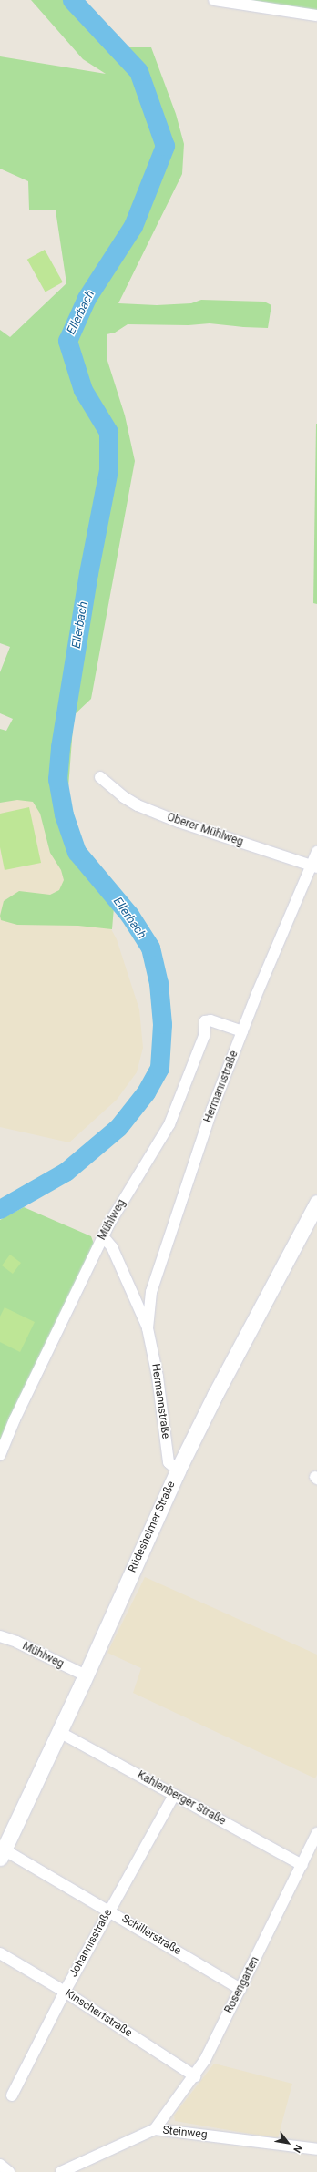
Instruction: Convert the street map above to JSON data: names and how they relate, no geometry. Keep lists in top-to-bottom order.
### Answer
{
  "streets": {
    "street": [
      "Oberer Mühlweg",
      "Hermannstraße",
      "Mühlweg",
      "Rüdesheimer Straße",
      "Kahlenberger Straße",
      "Schillerstraße",
      "Johannisstraße",
      "Rosengarten",
      "Kinscherfstraße",
      "Steinweg"
    ]
  },
  "crossings": [
    ["Oberer Mühlweg", "Hermannstraße"],
    ["Hermannstraße", "Mühlweg"],
    ["Hermannstraße", "Rüdesheimer Straße"],
    ["Mühlweg", "Rüdesheimer Straße"],
    ["Rüdesheimer Straße", "Kahlenberger Straße"],
    ["Rüdesheimer Straße", "Schillerstraße"],
    ["Kahlenberger Straße", "Johannisstraße"],
    ["Kahlenberger Straße", "Rosengarten"],
    ["Schillerstraße", "Johannisstraße"],
    ["Schillerstraße", "Rosengarten"],
    ["Johannisstraße", "Kinscherfstraße"],
    ["Rosengarten", "Kinscherfstraße"],
    ["Rosengarten", "Steinweg"]
  ],
  "water": ["Ellerbach"],
  "north": "bottom right"
}
